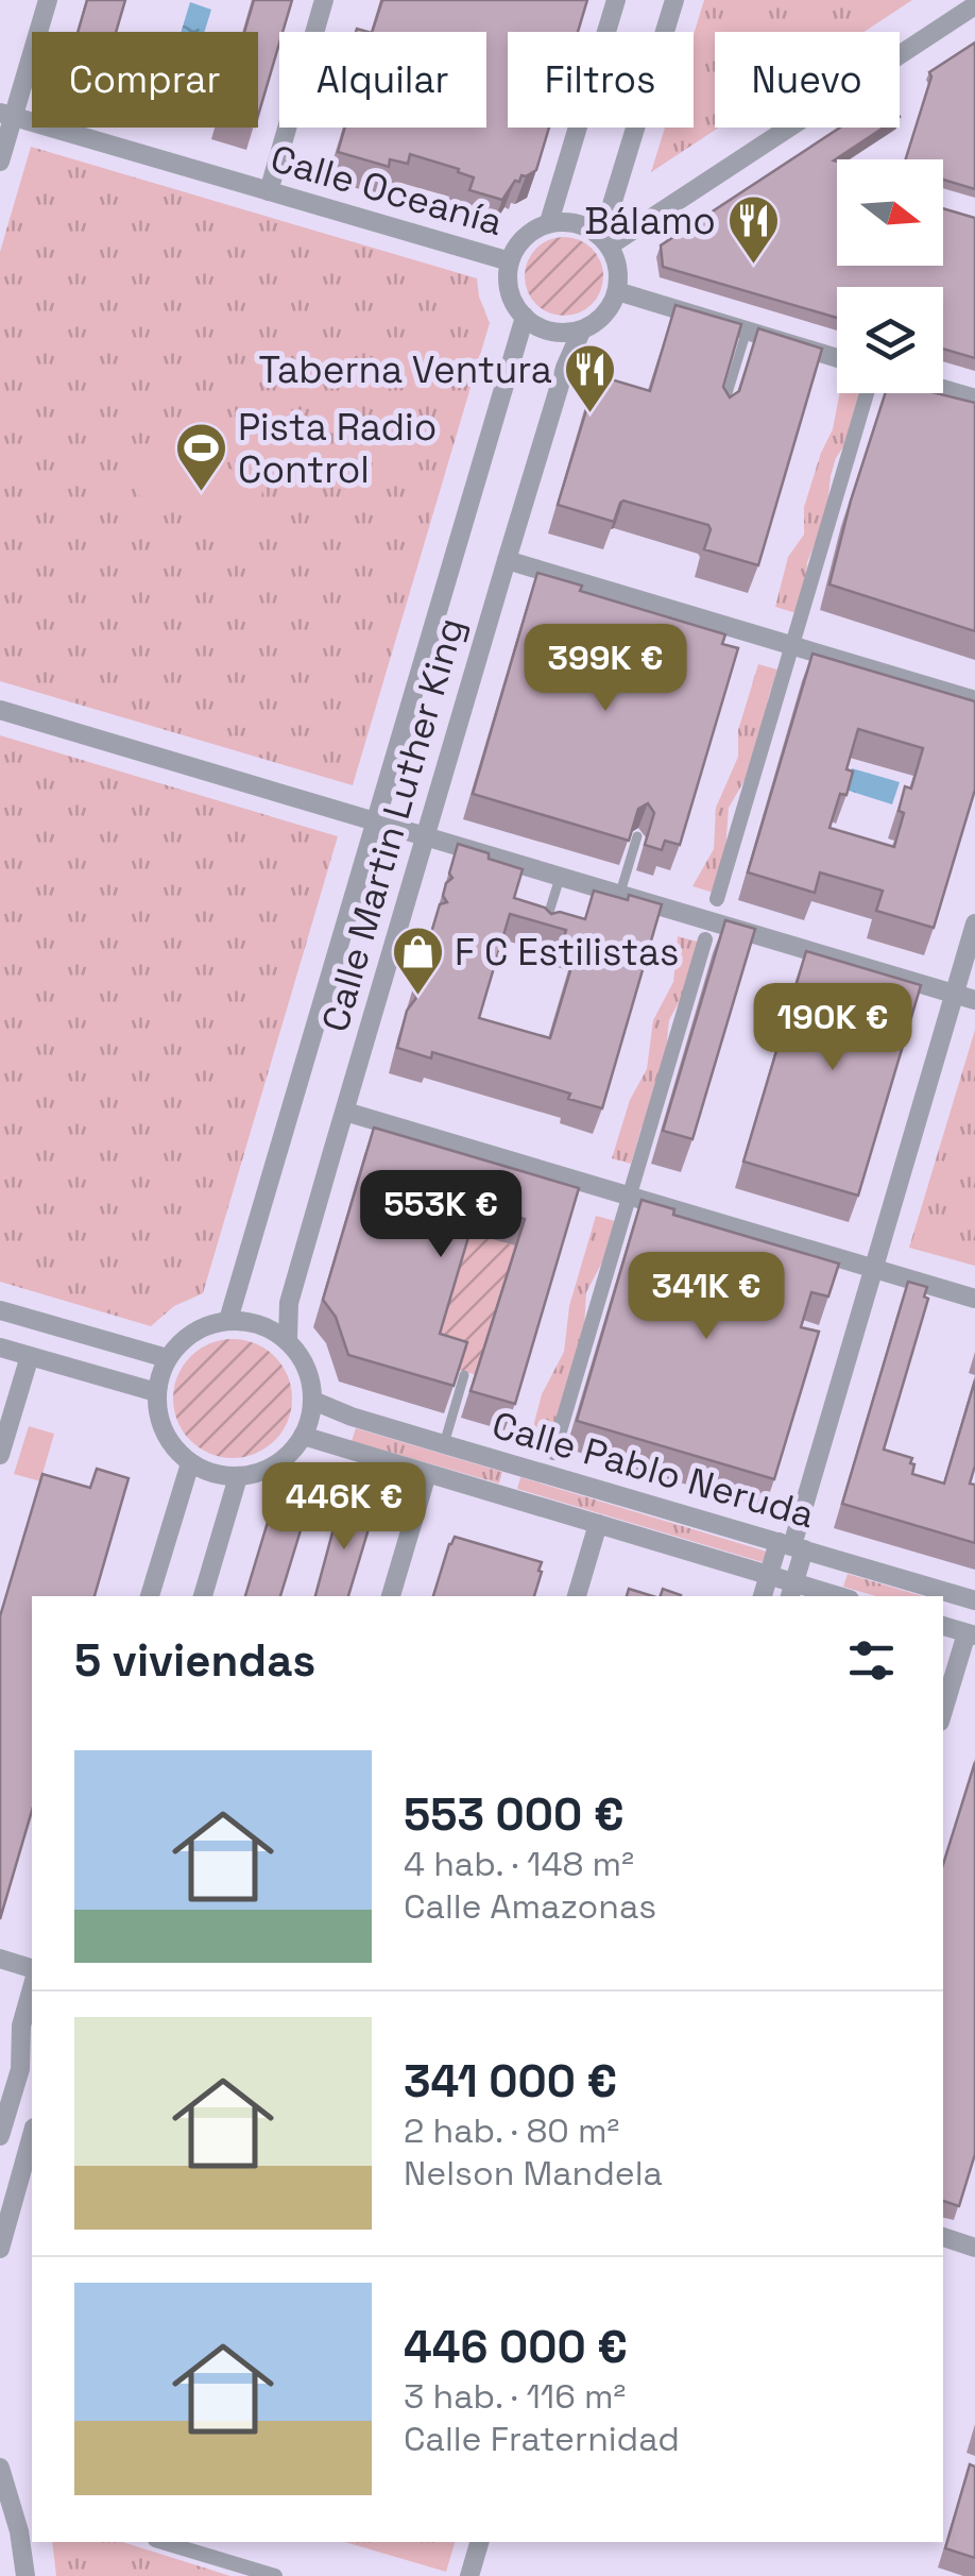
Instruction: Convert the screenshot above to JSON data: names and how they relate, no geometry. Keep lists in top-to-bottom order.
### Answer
{
  "streets": {
    "street": ["Calle Oceanía", "Calle Martin Luther King", "Calle Pablo Neruda"]
  },
  "crossings": [
    ["Calle Oceanía", "Calle Martin Luther King"],
    ["Calle Martin Luther King", "Calle Pablo Neruda"]
  ],
  "places": {
    "restaurant": ["Bálamo", "Taberna Ventura"],
    "sports": ["Pista Radio Control"],
    "shop": ["F C Estilistas"]
  },
  "north": "right",
  "page": {
    "chip": [
      "Comprar",
      "Alquilar",
      "Filtros",
      "Nuevo"
    ],
    "price": [
      "399K €",
      "190K €",
      "553K €",
      "341K €",
      "446K €"
    ],
    "heading": "5 viviendas",
    "list": [
      {
        "name": "553 000 €",
        "note": "4 hab. · 148 m² · Calle Amazonas"
      },
      {
        "name": "341 000 €",
        "note": "2 hab. · 80 m² · Nelson Mandela"
      },
      {
        "name": "446 000 €",
        "note": "3 hab. · 116 m² · Calle Fraternidad"
      }
    ]
  }
}
